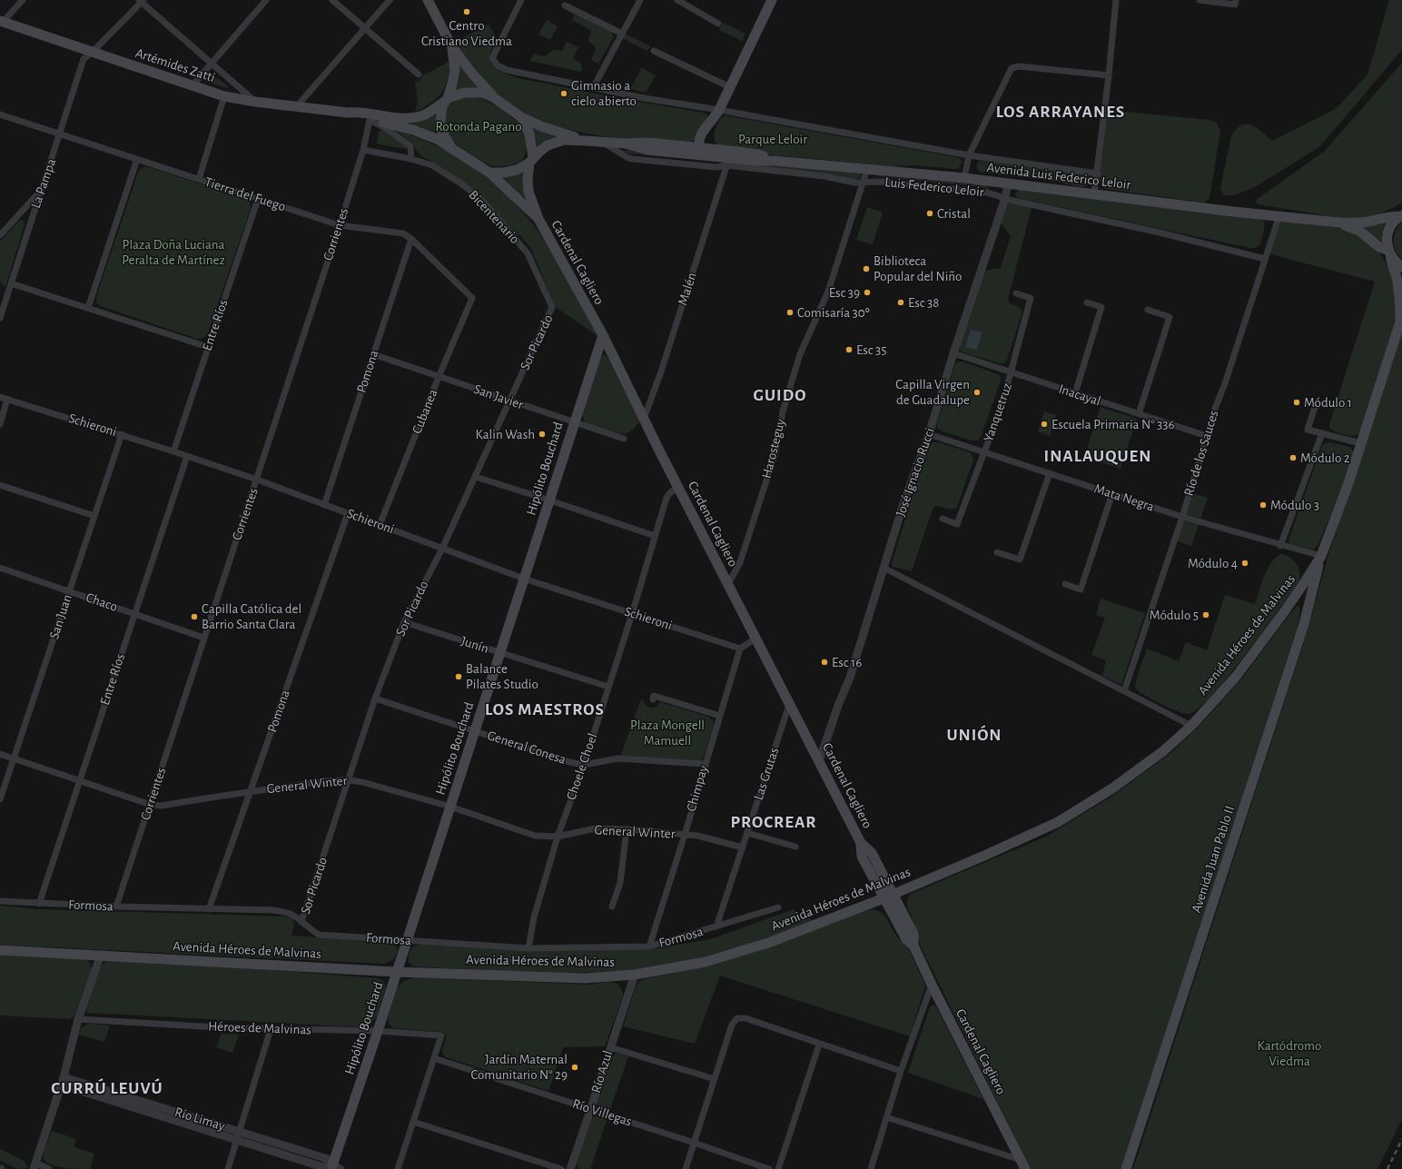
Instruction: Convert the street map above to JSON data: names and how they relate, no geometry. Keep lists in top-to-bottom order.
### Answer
{
  "streets": {
    "main road": [
      "Artémides Zatti",
      "Avenida Luis Federico Leloir",
      "Cardenal Cagliero",
      "Hipólito Bouchard",
      "Avenida Héroes de Malvinas",
      "Avenida Juan Pablo II"
    ],
    "street": [
      "La Pampa",
      "Luis Federico Leloir",
      "Tierra del Fuego",
      "Bicentenario",
      "Corrientes",
      "Malén",
      "Entre Ríos",
      "Sor Picardo",
      "Pomona",
      "Inacayal",
      "San Javier",
      "Cubanea",
      "Yanquetruz",
      "Schieroni",
      "Harosteguy",
      "Río de los Sauces",
      "José Ignacio Rucci",
      "Mata Negra",
      "Chaco",
      "San Juan",
      "Junín",
      "General Conesa",
      "Choele Choel",
      "Las Grutas",
      "General Winter",
      "Chimpay",
      "Formosa",
      "Héroes de Malvinas",
      "Río Azul",
      "Río Villegas",
      "Río Limay"
    ]
  },
  "crossings": [
    ["Artémides Zatti", "Avenida Luis Federico Leloir"],
    ["Artémides Zatti", "La Pampa"],
    ["Artémides Zatti", "Corrientes"],
    ["Artémides Zatti", "Cardenal Cagliero"],
    ["Avenida Luis Federico Leloir", "Luis Federico Leloir"],
    ["Avenida Luis Federico Leloir", "Cardenal Cagliero"],
    ["Avenida Luis Federico Leloir", "Malén"],
    ["Avenida Luis Federico Leloir", "Harosteguy"],
    ["Avenida Luis Federico Leloir", "Río de los Sauces"],
    ["Avenida Luis Federico Leloir", "José Ignacio Rucci"],
    ["Avenida Luis Federico Leloir", "Avenida Héroes de Malvinas"],
    ["La Pampa", "Tierra del Fuego"],
    ["Luis Federico Leloir", "Malén"],
    ["Luis Federico Leloir", "Harosteguy"],
    ["Luis Federico Leloir", "Río de los Sauces"],
    ["Luis Federico Leloir", "José Ignacio Rucci"],
    ["Tierra del Fuego", "Corrientes"],
    ["Tierra del Fuego", "Entre Ríos"],
    ["Tierra del Fuego", "Pomona"],
    ["Tierra del Fuego", "Cubanea"],
    ["Bicentenario", "Corrientes"],
    ["Bicentenario", "Sor Picardo"],
    ["Corrientes", "Schieroni"],
    ["Corrientes", "Chaco"],
    ["Corrientes", "General Winter"],
    ["Corrientes", "Formosa"],
    ["Cardenal Cagliero", "Malén"],
    ["Cardenal Cagliero", "Harosteguy"],
    ["Cardenal Cagliero", "Hipólito Bouchard"],
    ["Cardenal Cagliero", "José Ignacio Rucci"],
    ["Cardenal Cagliero", "Avenida Héroes de Malvinas"],
    ["Cardenal Cagliero", "Choele Choel"],
    ["Cardenal Cagliero", "Las Grutas"],
    ["Entre Ríos", "Schieroni"],
    ["Entre Ríos", "Chaco"],
    ["Entre Ríos", "General Winter"],
    ["Entre Ríos", "Formosa"],
    ["Sor Picardo", "San Javier"],
    ["Sor Picardo", "Schieroni"],
    ["Sor Picardo", "Junín"],
    ["Sor Picardo", "General Conesa"],
    ["Sor Picardo", "General Winter"],
    ["Sor Picardo", "Formosa"],
    ["Pomona", "San Javier"],
    ["Pomona", "Schieroni"],
    ["Pomona", "General Winter"],
    ["Pomona", "Formosa"],
    ["Inacayal", "Yanquetruz"],
    ["Inacayal", "Río de los Sauces"],
    ["Inacayal", "José Ignacio Rucci"],
    ["San Javier", "Cubanea"],
    ["San Javier", "Hipólito Bouchard"],
    ["Cubanea", "Schieroni"],
    ["Yanquetruz", "Mata Negra"],
    ["Schieroni", "Hipólito Bouchard"],
    ["Schieroni", "San Juan"],
    ["Schieroni", "Choele Choel"],
    ["Schieroni", "Chimpay"],
    ["Río de los Sauces", "Mata Negra"],
    ["Hipólito Bouchard", "Avenida Héroes de Malvinas"],
    ["Hipólito Bouchard", "Junín"],
    ["Hipólito Bouchard", "General Conesa"],
    ["Hipólito Bouchard", "General Winter"],
    ["Hipólito Bouchard", "Formosa"],
    ["Hipólito Bouchard", "Héroes de Malvinas"],
    ["Hipólito Bouchard", "Río Limay"],
    ["José Ignacio Rucci", "Mata Negra"],
    ["Mata Negra", "Avenida Héroes de Malvinas"],
    ["Mata Negra", "Avenida Juan Pablo II"],
    ["Chaco", "San Juan"],
    ["San Juan", "General Winter"],
    ["Avenida Héroes de Malvinas", "Avenida Juan Pablo II"],
    ["Avenida Héroes de Malvinas", "Río Azul"],
    ["Junín", "Choele Choel"],
    ["General Conesa", "Choele Choel"],
    ["General Conesa", "Chimpay"],
    ["Choele Choel", "General Winter"],
    ["Choele Choel", "Formosa"],
    ["Las Grutas", "General Winter"],
    ["Las Grutas", "Formosa"],
    ["General Winter", "Chimpay"],
    ["Chimpay", "Formosa"],
    ["Héroes de Malvinas", "Río Villegas"],
    ["Río Azul", "Río Villegas"]
  ],
  "districts": [
    "LOS ARRAYANES",
    "GUIDO",
    "INALAUQUEN",
    "LOS MAESTROS",
    "UNIÓN",
    "PROCREAR",
    "CURRÚ LEUVÚ"
  ],
  "parks": [
    "Rotonda Pagano",
    "Parque Leloir",
    "Plaza Doña Luciana Peralta de Martínez",
    "Plaza Mongell Mamuell",
    "Kartódromo Viedma"
  ],
  "places": [
    "Centro Cristiano Viedma",
    "Gimnasio a cielo abierto",
    "Cristal",
    "Biblioteca Popular del Niño",
    "Esc 39",
    "Esc 38",
    "Comisaría 30º",
    "Esc 35",
    "Capilla Virgen de Guadalupe",
    "Módulo 1",
    "Escuela Primaria N° 336",
    "Kalin Wash",
    "Módulo 2",
    "Módulo 3",
    "Módulo 4",
    "Módulo 5",
    "Capilla Católica del Barrio Santa Clara",
    "Esc 16",
    "Balance Pilates Studio",
    "Jardín Maternal Comunitario N° 29"
  ]
}
